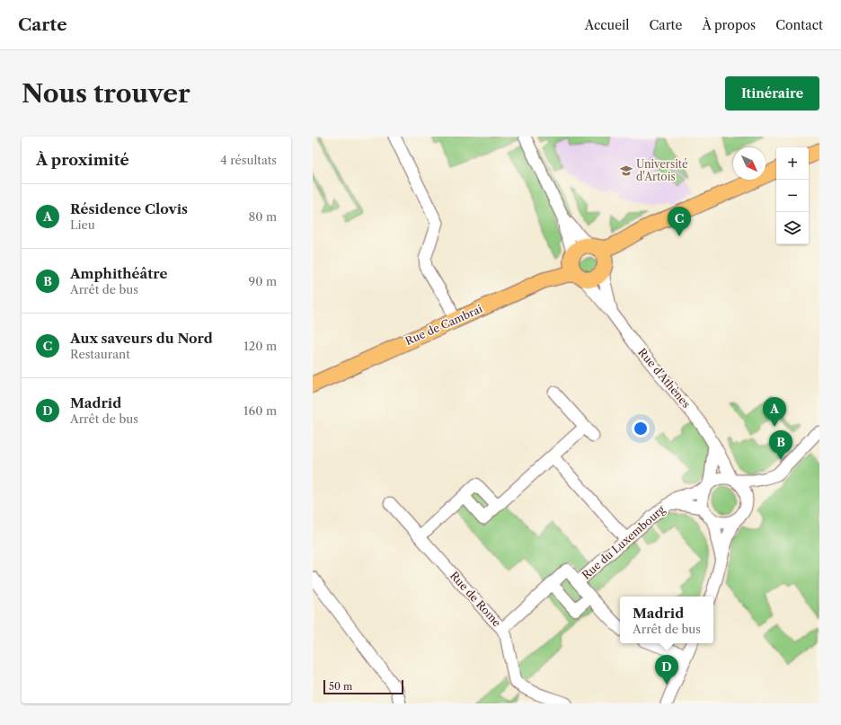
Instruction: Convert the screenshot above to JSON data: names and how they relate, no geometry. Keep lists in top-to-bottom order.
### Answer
{
  "streets": {
    "main road": ["Rue de Cambrai"],
    "street": ["Rue d'Athènes", "Rue du Luxembourg", "Rue de Rome"]
  },
  "crossings": [
    ["Rue de Cambrai", "Rue d'Athènes"],
    ["Rue d'Athènes", "Rue du Luxembourg"]
  ],
  "places": {
    "school or university": ["Université d'Artois"]
  },
  "scale_bar": "50 m",
  "north": "bottom right",
  "page": {
    "header": "Carte",
    "nav": [
      "Accueil",
      "Carte",
      "À propos",
      "Contact"
    ],
    "buttons": "Itinéraire",
    "title": "Nous trouver",
    "heading": ["À proximité", "4 résultats"],
    "map_buttons": ["+", "−"],
    "list": [
      {
        "mark": "A",
        "name": "Résidence Clovis",
        "note": "Lieu",
        "value": "80 m"
      },
      {
        "mark": "B",
        "name": "Amphithéâtre",
        "note": "Arrêt de bus",
        "value": "90 m"
      },
      {
        "mark": "C",
        "name": "Aux saveurs du Nord",
        "note": "Restaurant",
        "value": "120 m"
      },
      {
        "mark": "D",
        "name": "Madrid",
        "note": "Arrêt de bus",
        "value": "160 m"
      }
    ],
    "pins": [
      "C",
      "A",
      "B",
      "D"
    ],
    "popup": ["Madrid", "Arrêt de bus"],
    "scale": "50 m"
  }
}
